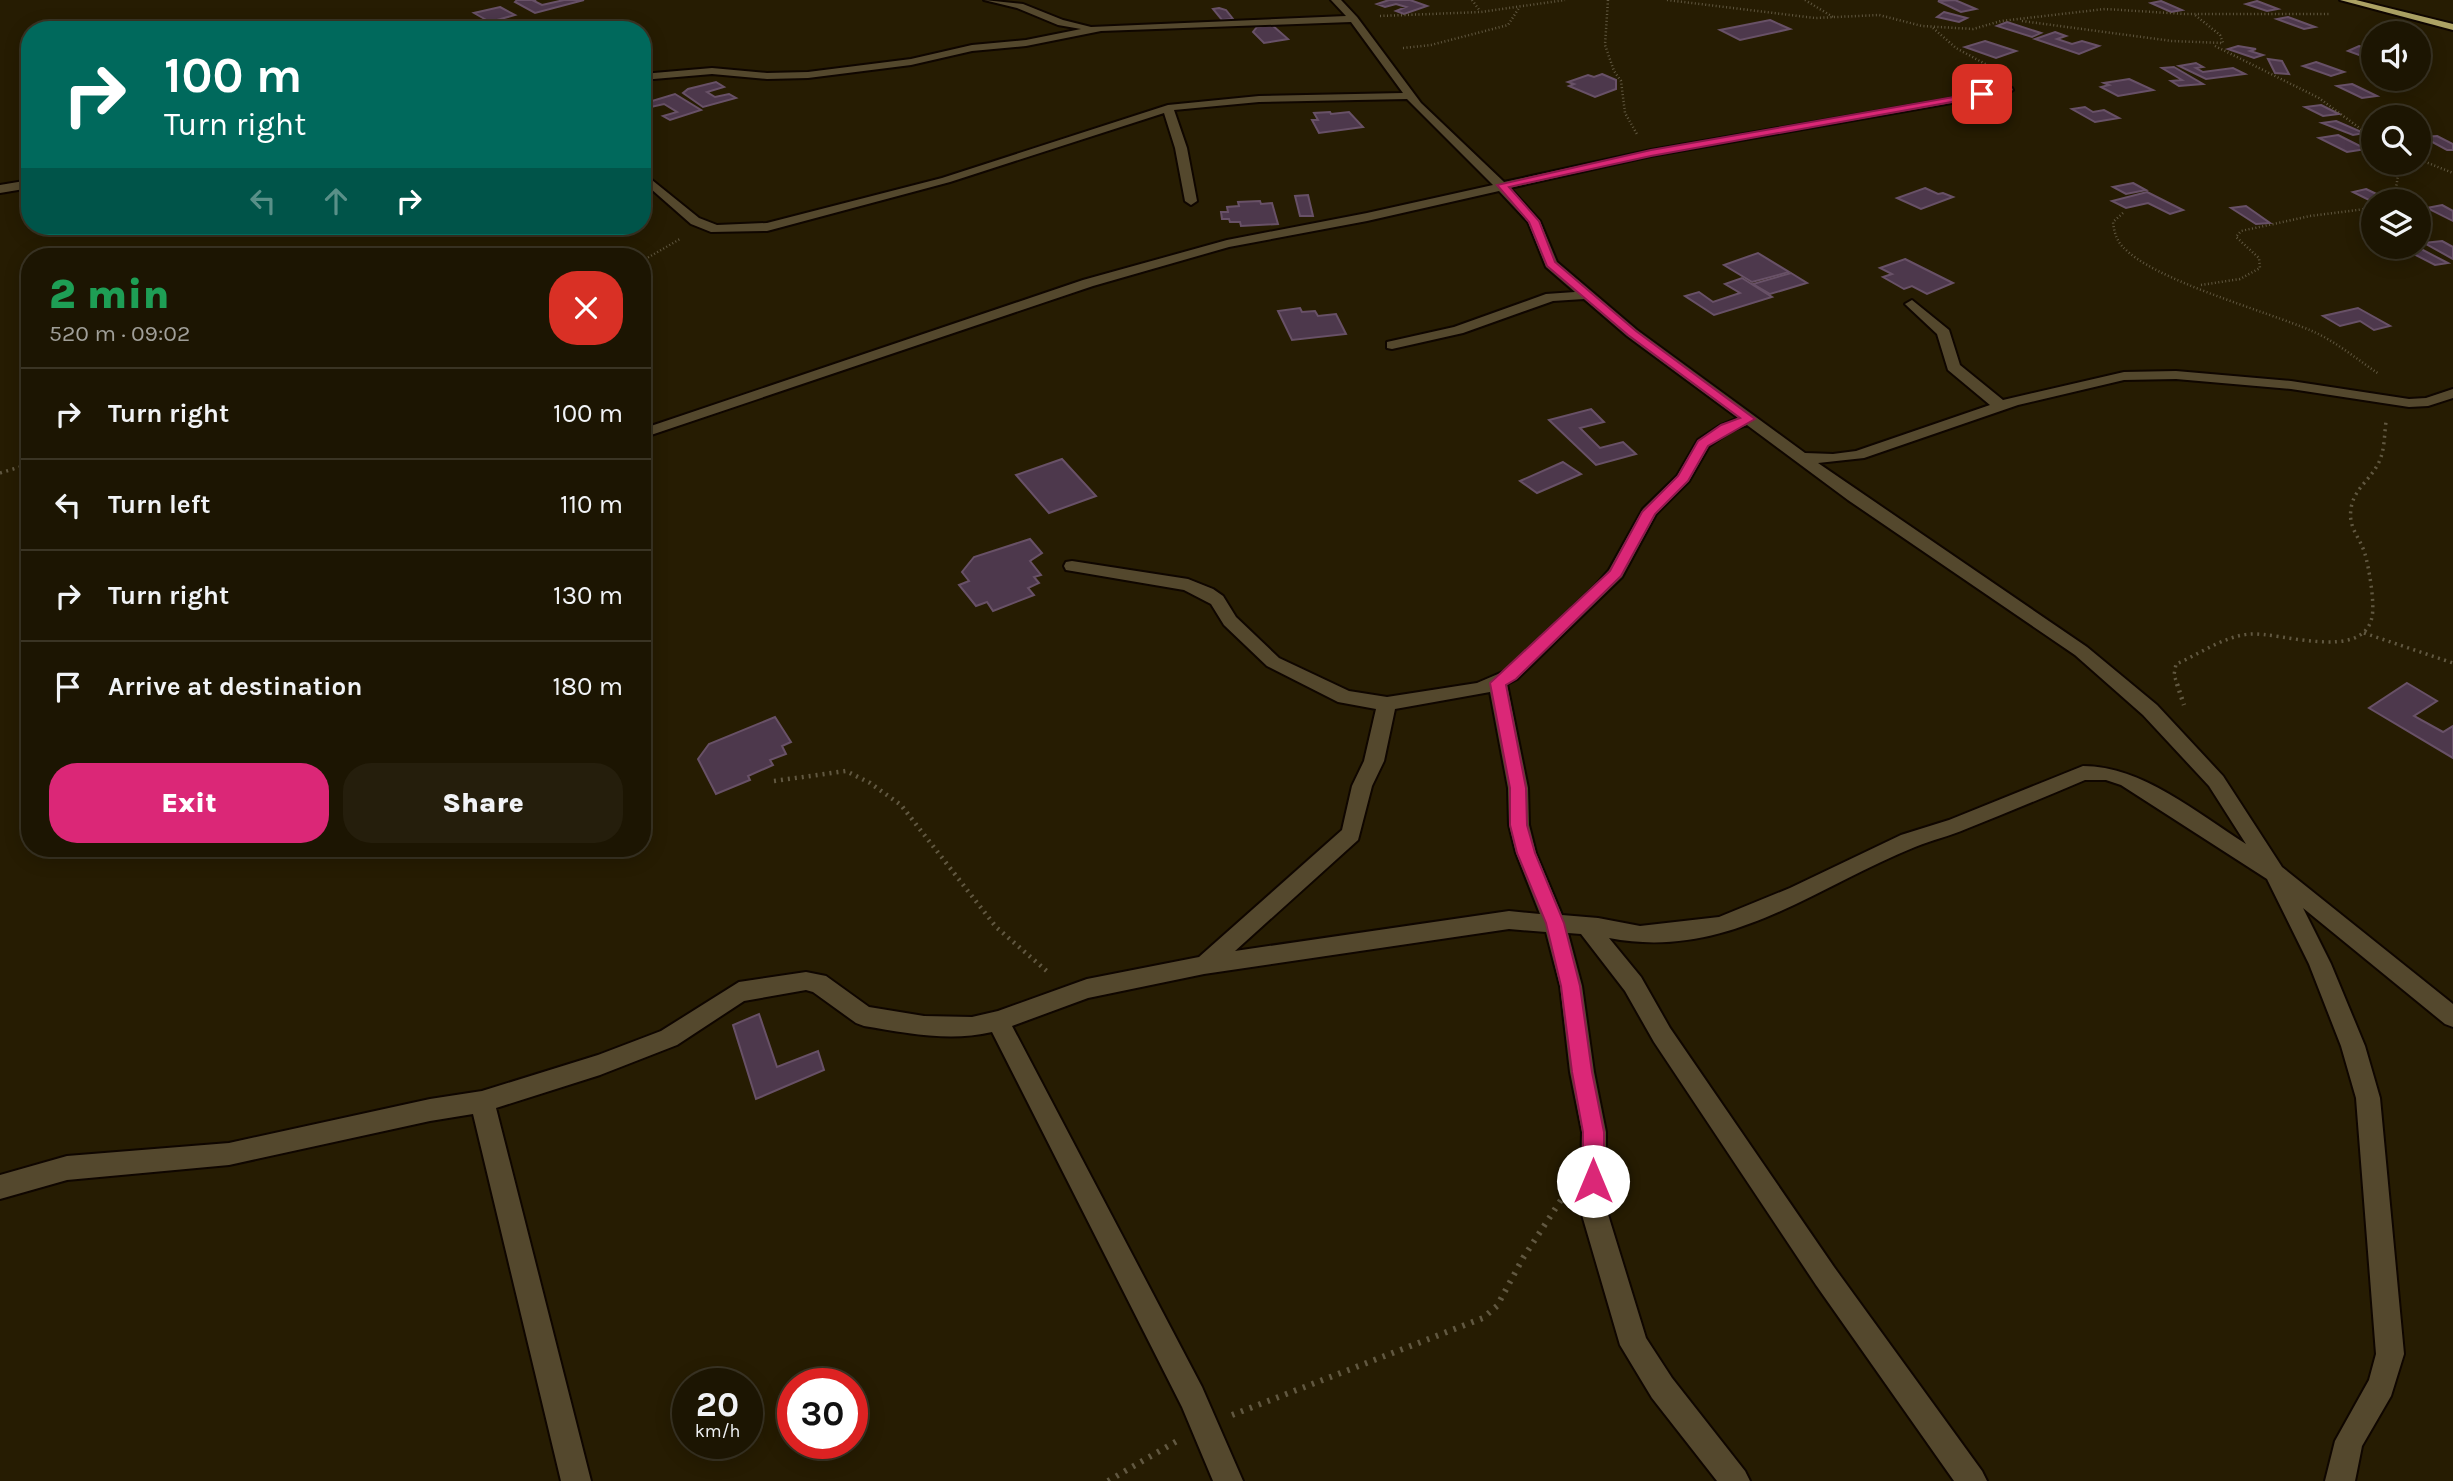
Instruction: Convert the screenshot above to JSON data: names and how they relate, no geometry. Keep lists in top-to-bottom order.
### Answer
{
  "page": {
    "turn": ["100 m", "Turn right"],
    "heading": ["2 min", "520 m · 09:02"],
    "list": [
      {
        "name": "Turn right",
        "value": "100 m"
      },
      {
        "name": "Turn left",
        "value": "110 m"
      },
      {
        "name": "Turn right",
        "value": "130 m"
      },
      {
        "name": "Arrive at destination",
        "value": "180 m"
      }
    ],
    "buttons": ["Exit", "Share"],
    "speed": "20 km/h",
    "limit": "30"
  }
}
